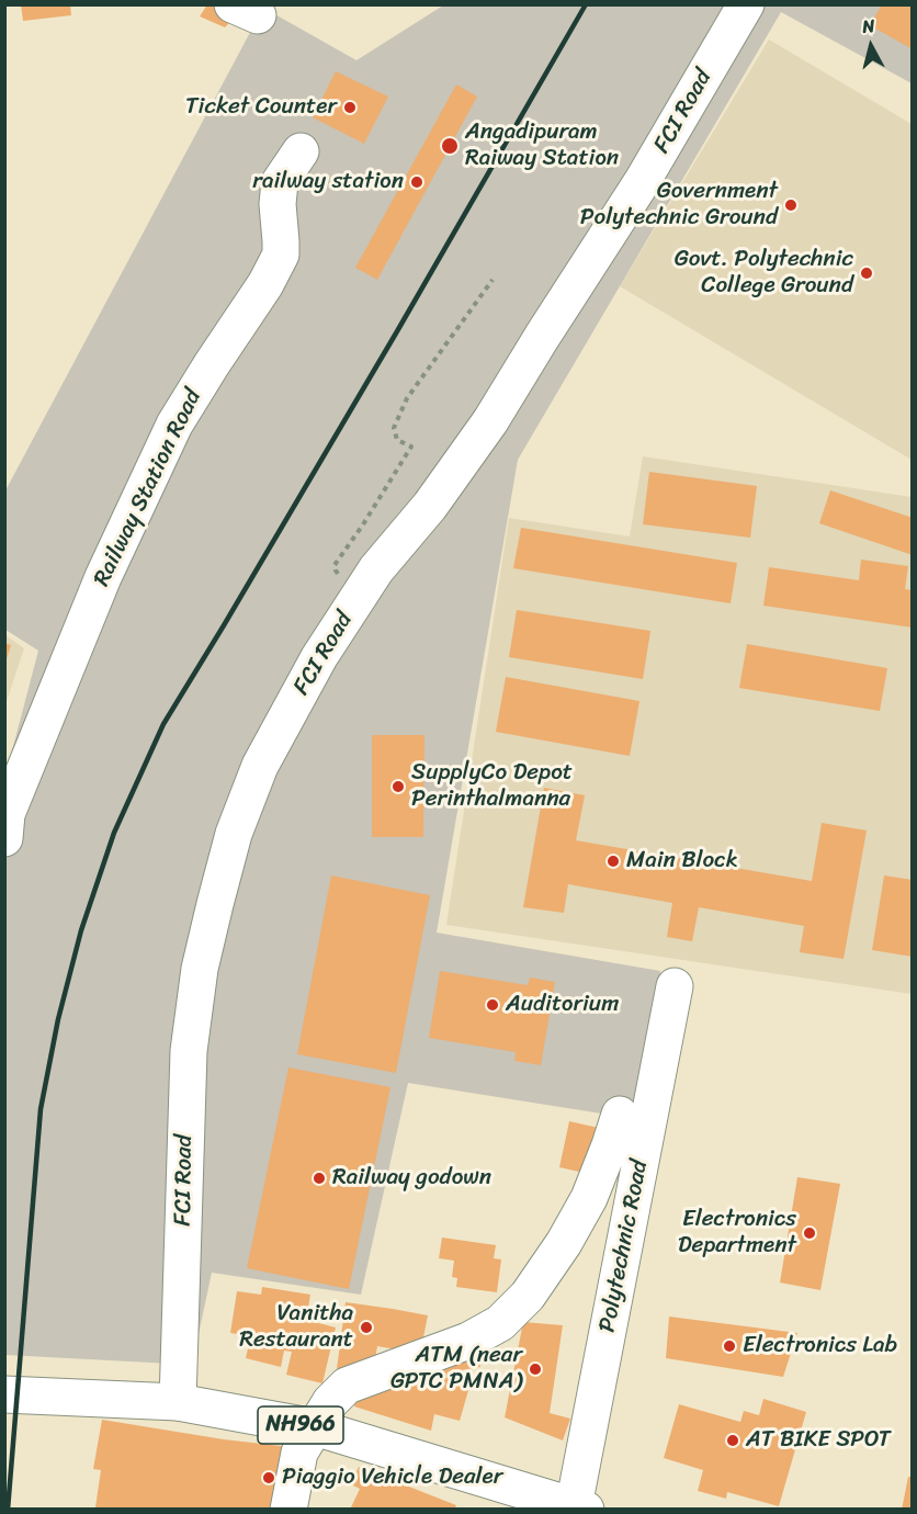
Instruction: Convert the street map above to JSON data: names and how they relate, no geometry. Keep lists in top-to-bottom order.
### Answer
{
  "streets": {
    "main road": [
      "FCI Road",
      "Railway Station Road",
      "Polytechnic Road",
      "NH966"
    ]
  },
  "crossings": [
    ["FCI Road", "NH966"],
    ["Polytechnic Road", "NH966"]
  ],
  "places": [
    "Ticket Counter",
    "Angadipuram Raiway Station",
    "railway station",
    "Government Polytechnic Ground",
    "Govt. Polytechnic College Ground",
    "SupplyCo Depot Perinthalmanna",
    "Main Block",
    "Auditorium",
    "Railway godown",
    "Electronics Department",
    "Vanitha Restaurant",
    "Electronics Lab",
    "ATM (near GPTC PMNA)",
    "AT BIKE SPOT",
    "Piaggio Vehicle Dealer"
  ],
  "north": "top"
}
